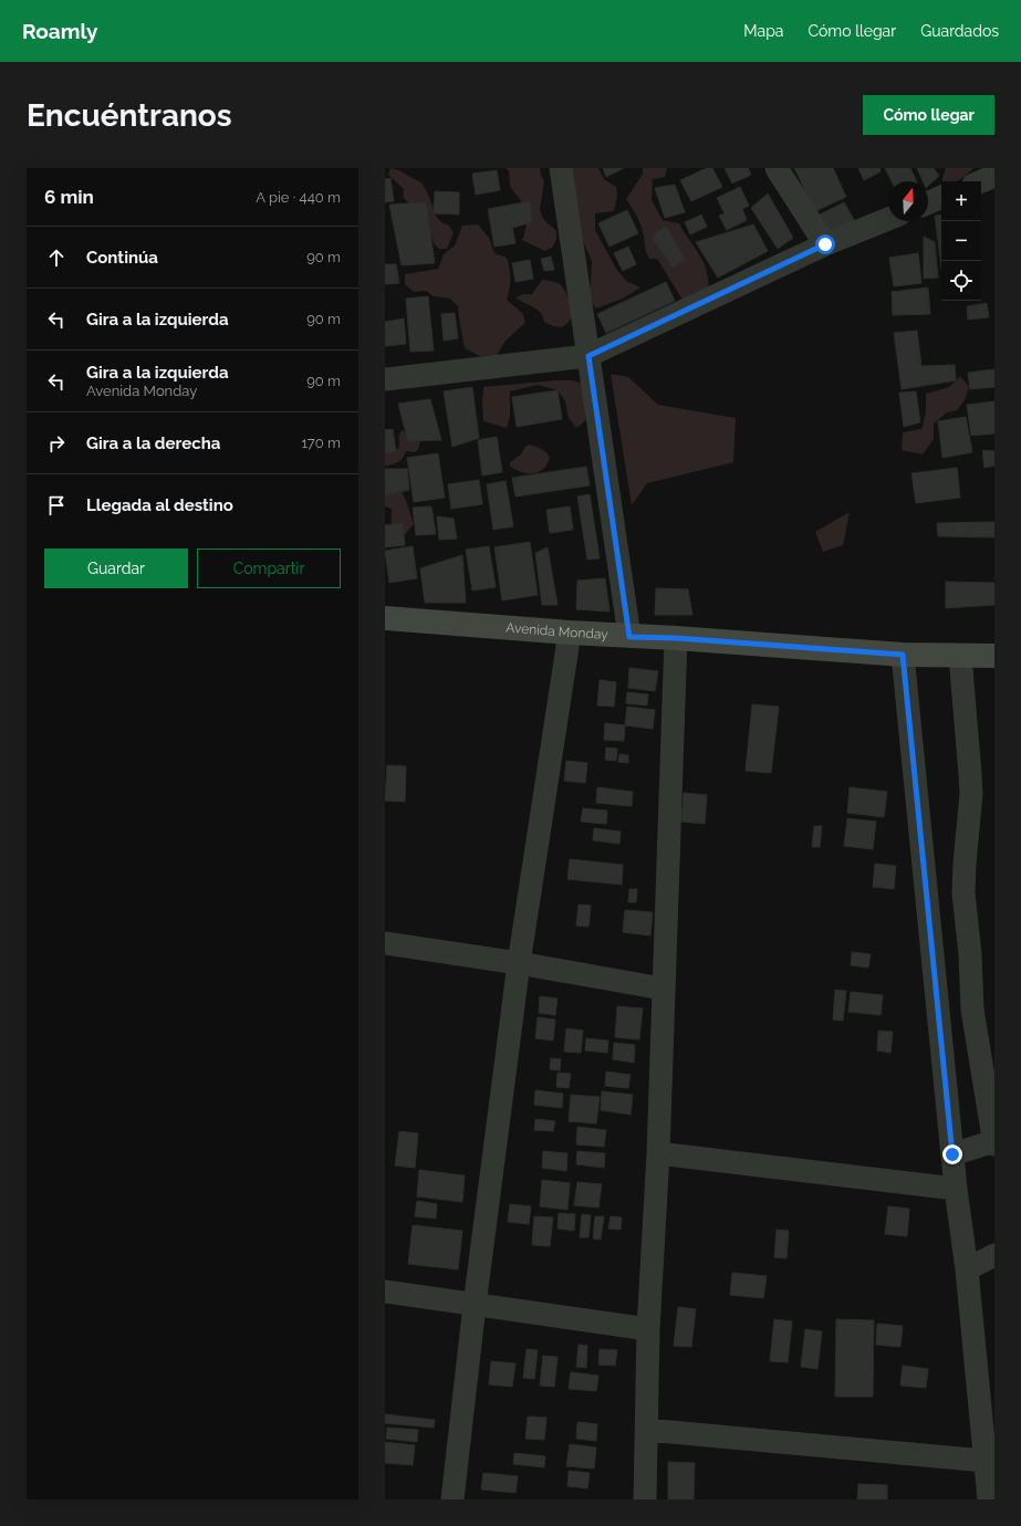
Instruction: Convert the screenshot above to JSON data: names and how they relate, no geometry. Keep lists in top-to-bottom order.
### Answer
{
  "streets": {
    "main road": ["Avenida Monday"]
  },
  "north": "top",
  "page": {
    "header": "Roamly",
    "nav": ["Mapa", "Cómo llegar", "Guardados"],
    "buttons": [
      "Cómo llegar",
      ["Guardar", "Compartir"]
    ],
    "title": "Encuéntranos",
    "heading": ["6 min", "A pie · 440 m"],
    "map_buttons": ["+", "−"],
    "list": [
      ["Continúa", "90 m"],
      ["Gira a la izquierda", "90 m"],
      ["Gira a la izquierda", "Avenida Monday", "90 m"],
      ["Gira a la derecha", "170 m"],
      "Llegada al destino"
    ]
  }
}
